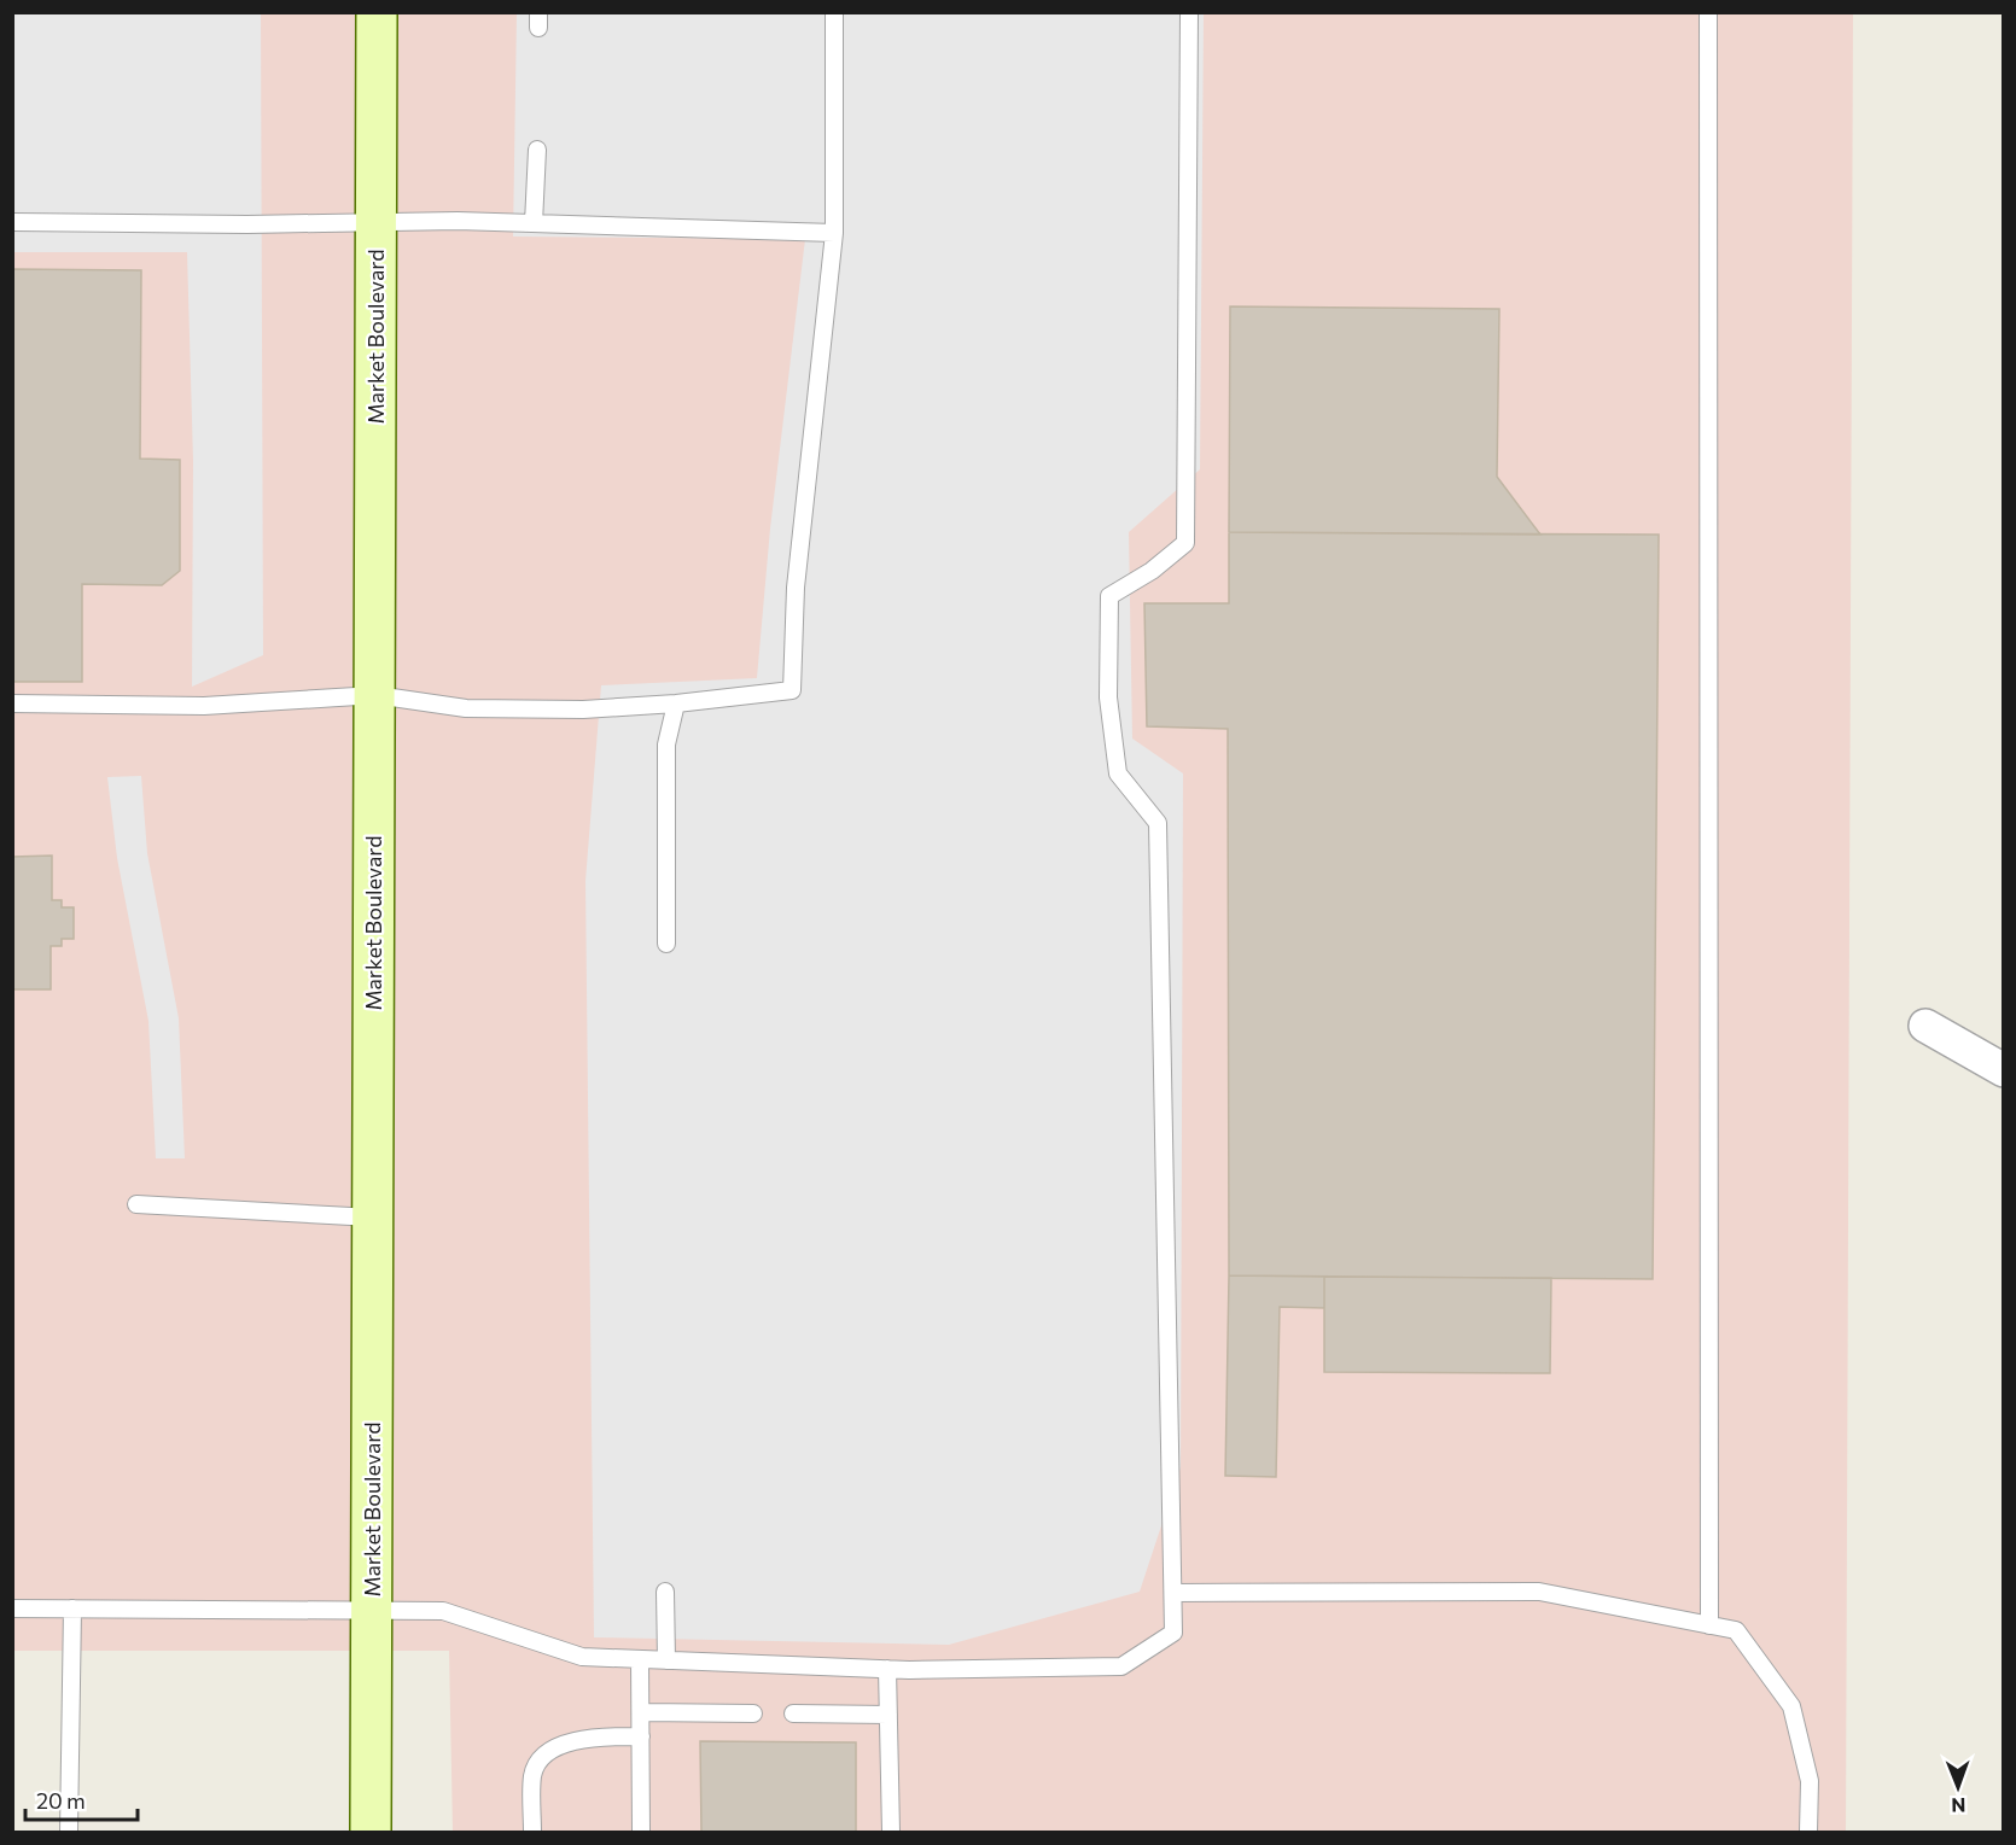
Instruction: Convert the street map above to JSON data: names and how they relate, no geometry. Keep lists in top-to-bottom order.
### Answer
{
  "streets": {
    "street": ["Market Boulevard"]
  },
  "scale_bar": "20 m",
  "north": "bottom"
}
